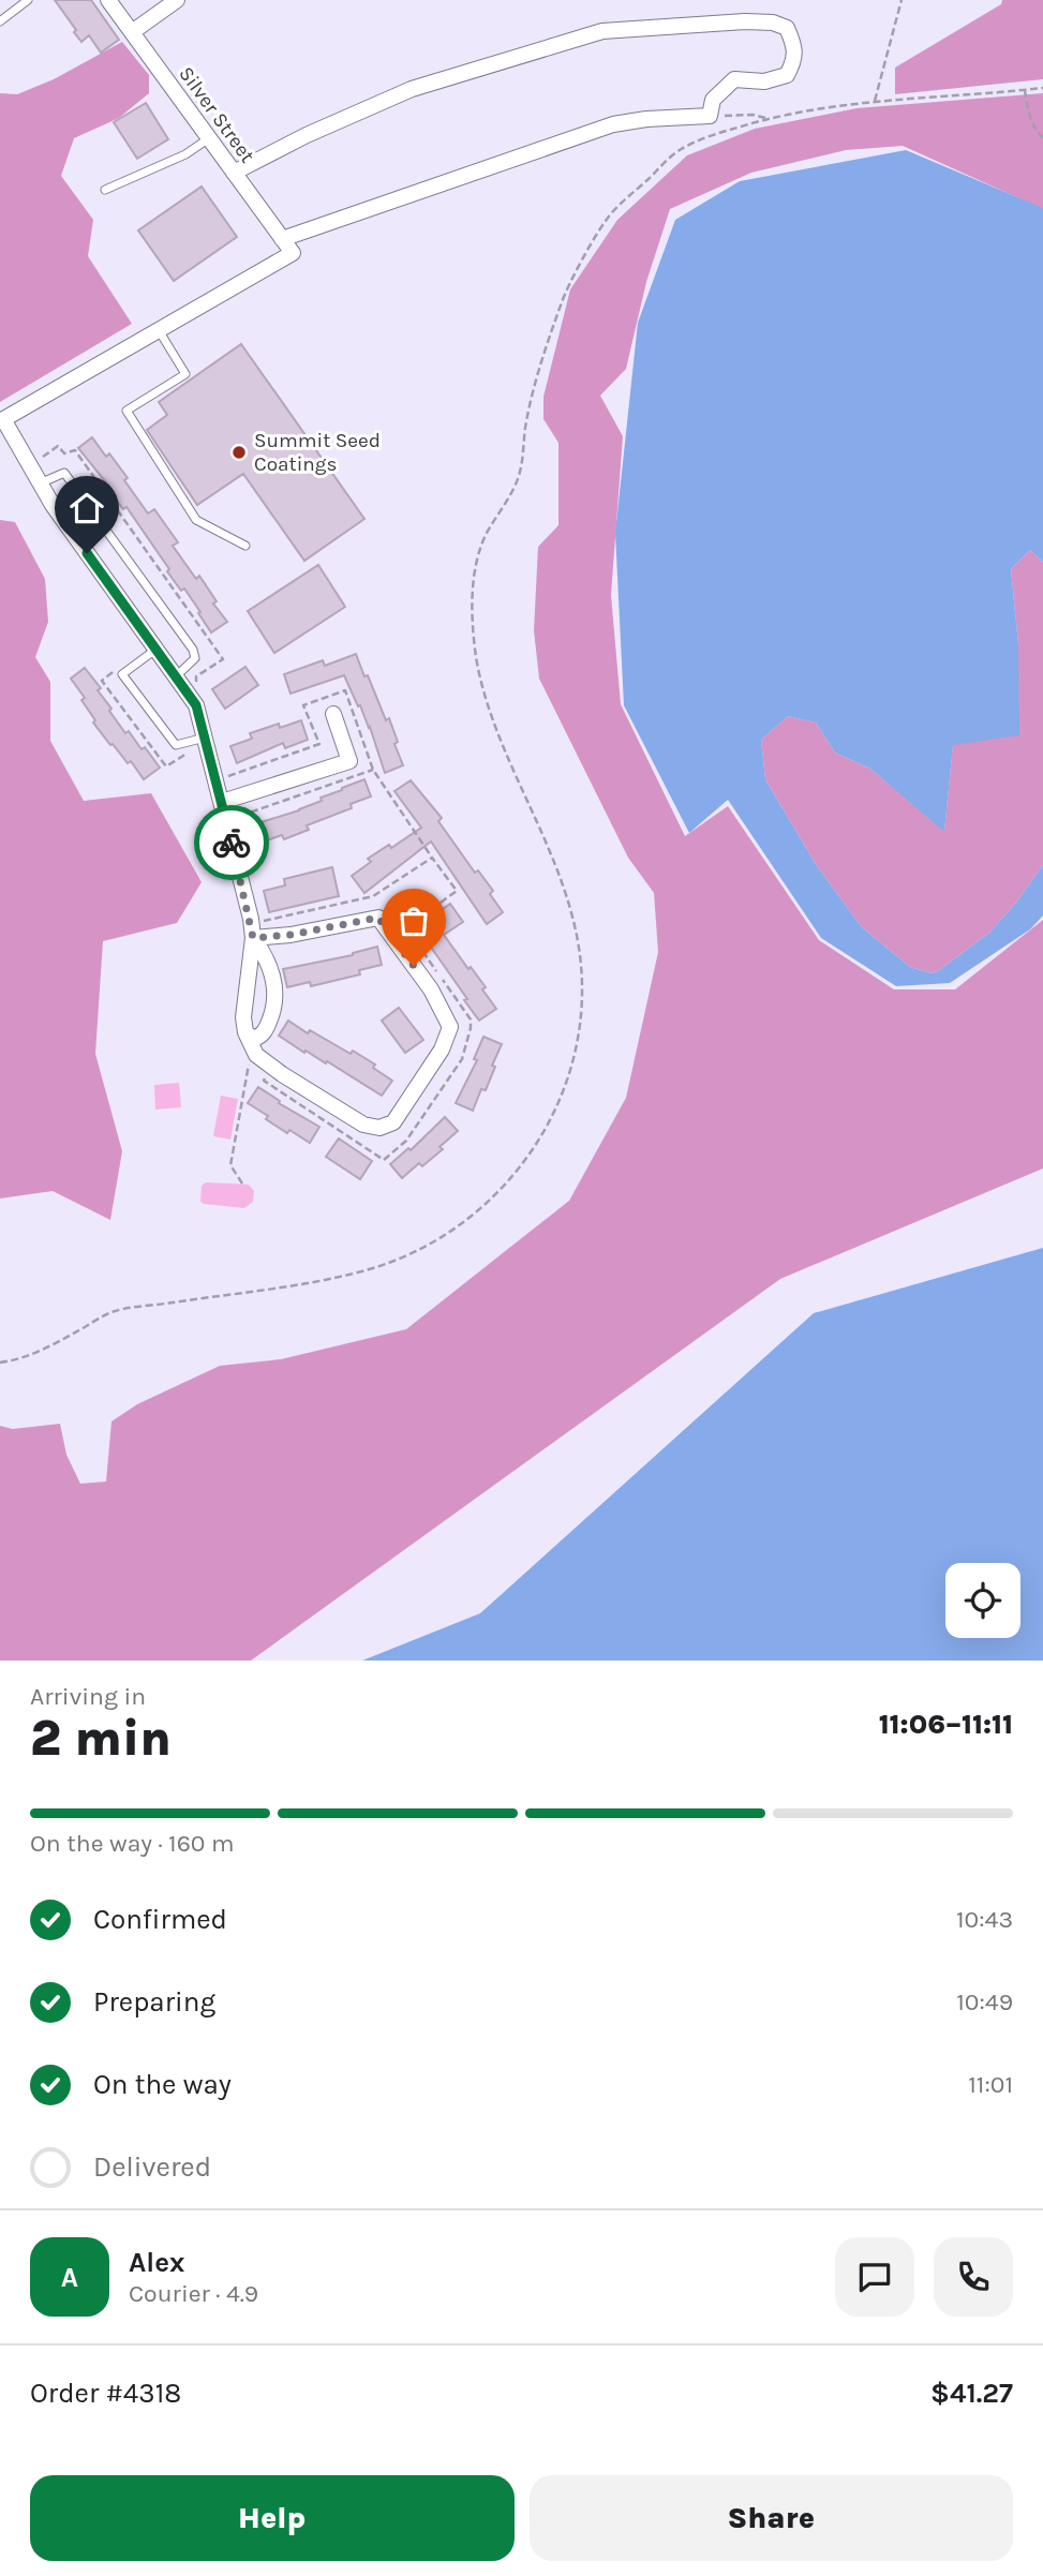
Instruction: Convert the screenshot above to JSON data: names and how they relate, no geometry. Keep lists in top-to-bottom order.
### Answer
{
  "streets": {
    "street": ["Silver Street"]
  },
  "places": ["Summit Seed Coatings"],
  "page": {
    "heading": ["2 min", "Arriving in", "11:06–11:11"],
    "panel": [
      "Alex",
      "Courier · 4.9",
      "Order #4318",
      "$41.27"
    ],
    "bar": "On the way · 160 m",
    "list": [
      ["Confirmed", "10:43"],
      ["Preparing", "10:49"],
      ["On the way", "11:01"],
      "Delivered"
    ],
    "round": "A",
    "buttons": ["Help", "Share"]
  }
}
